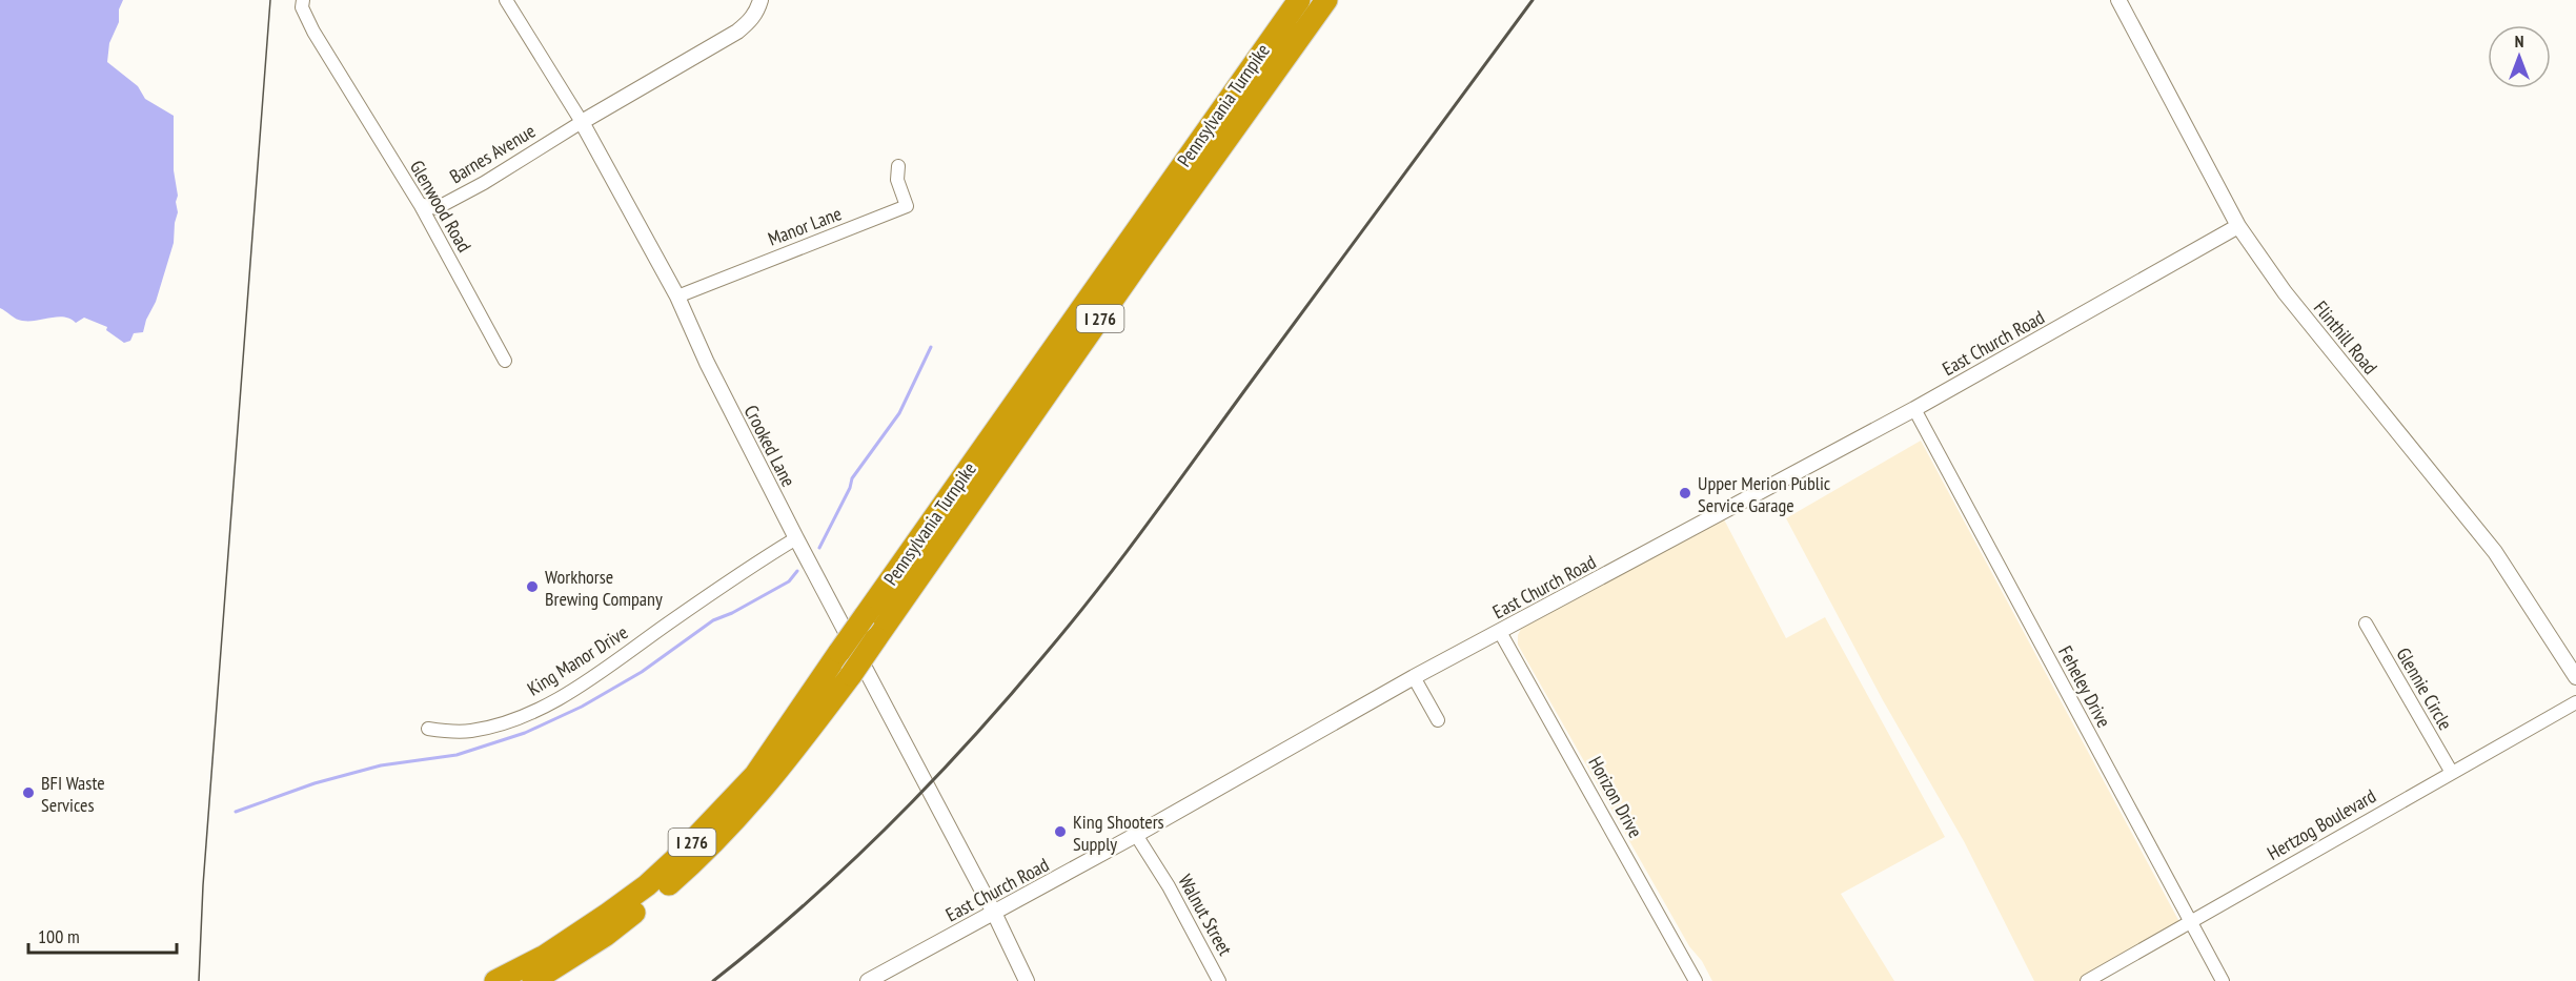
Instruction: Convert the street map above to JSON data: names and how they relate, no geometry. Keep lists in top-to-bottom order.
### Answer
{
  "streets": {
    "highway": ["Pennsylvania Turnpike", "I 276"],
    "street": [
      "Barnes Avenue",
      "Glenwood Road",
      "Manor Lane",
      "Flinthill Road",
      "East Church Road",
      "Crooked Lane",
      "King Manor Drive",
      "Feheley Drive",
      "Glennie Circle",
      "Horizon Drive",
      "Hertzog Boulevard",
      "Walnut Street"
    ]
  },
  "crossings": [
    ["Barnes Avenue", "Glenwood Road"],
    ["Barnes Avenue", "Crooked Lane"],
    ["Manor Lane", "Crooked Lane"],
    ["Flinthill Road", "East Church Road"],
    ["East Church Road", "Crooked Lane"],
    ["East Church Road", "Feheley Drive"],
    ["East Church Road", "Horizon Drive"],
    ["East Church Road", "Walnut Street"],
    ["Crooked Lane", "King Manor Drive"],
    ["Feheley Drive", "Hertzog Boulevard"],
    ["Glennie Circle", "Hertzog Boulevard"]
  ],
  "places": [
    "Upper Merion Public Service Garage",
    "Workhorse Brewing Company",
    "BFI Waste Services",
    "King Shooters Supply"
  ],
  "scale_bar": "100 m",
  "north": "top"
}
